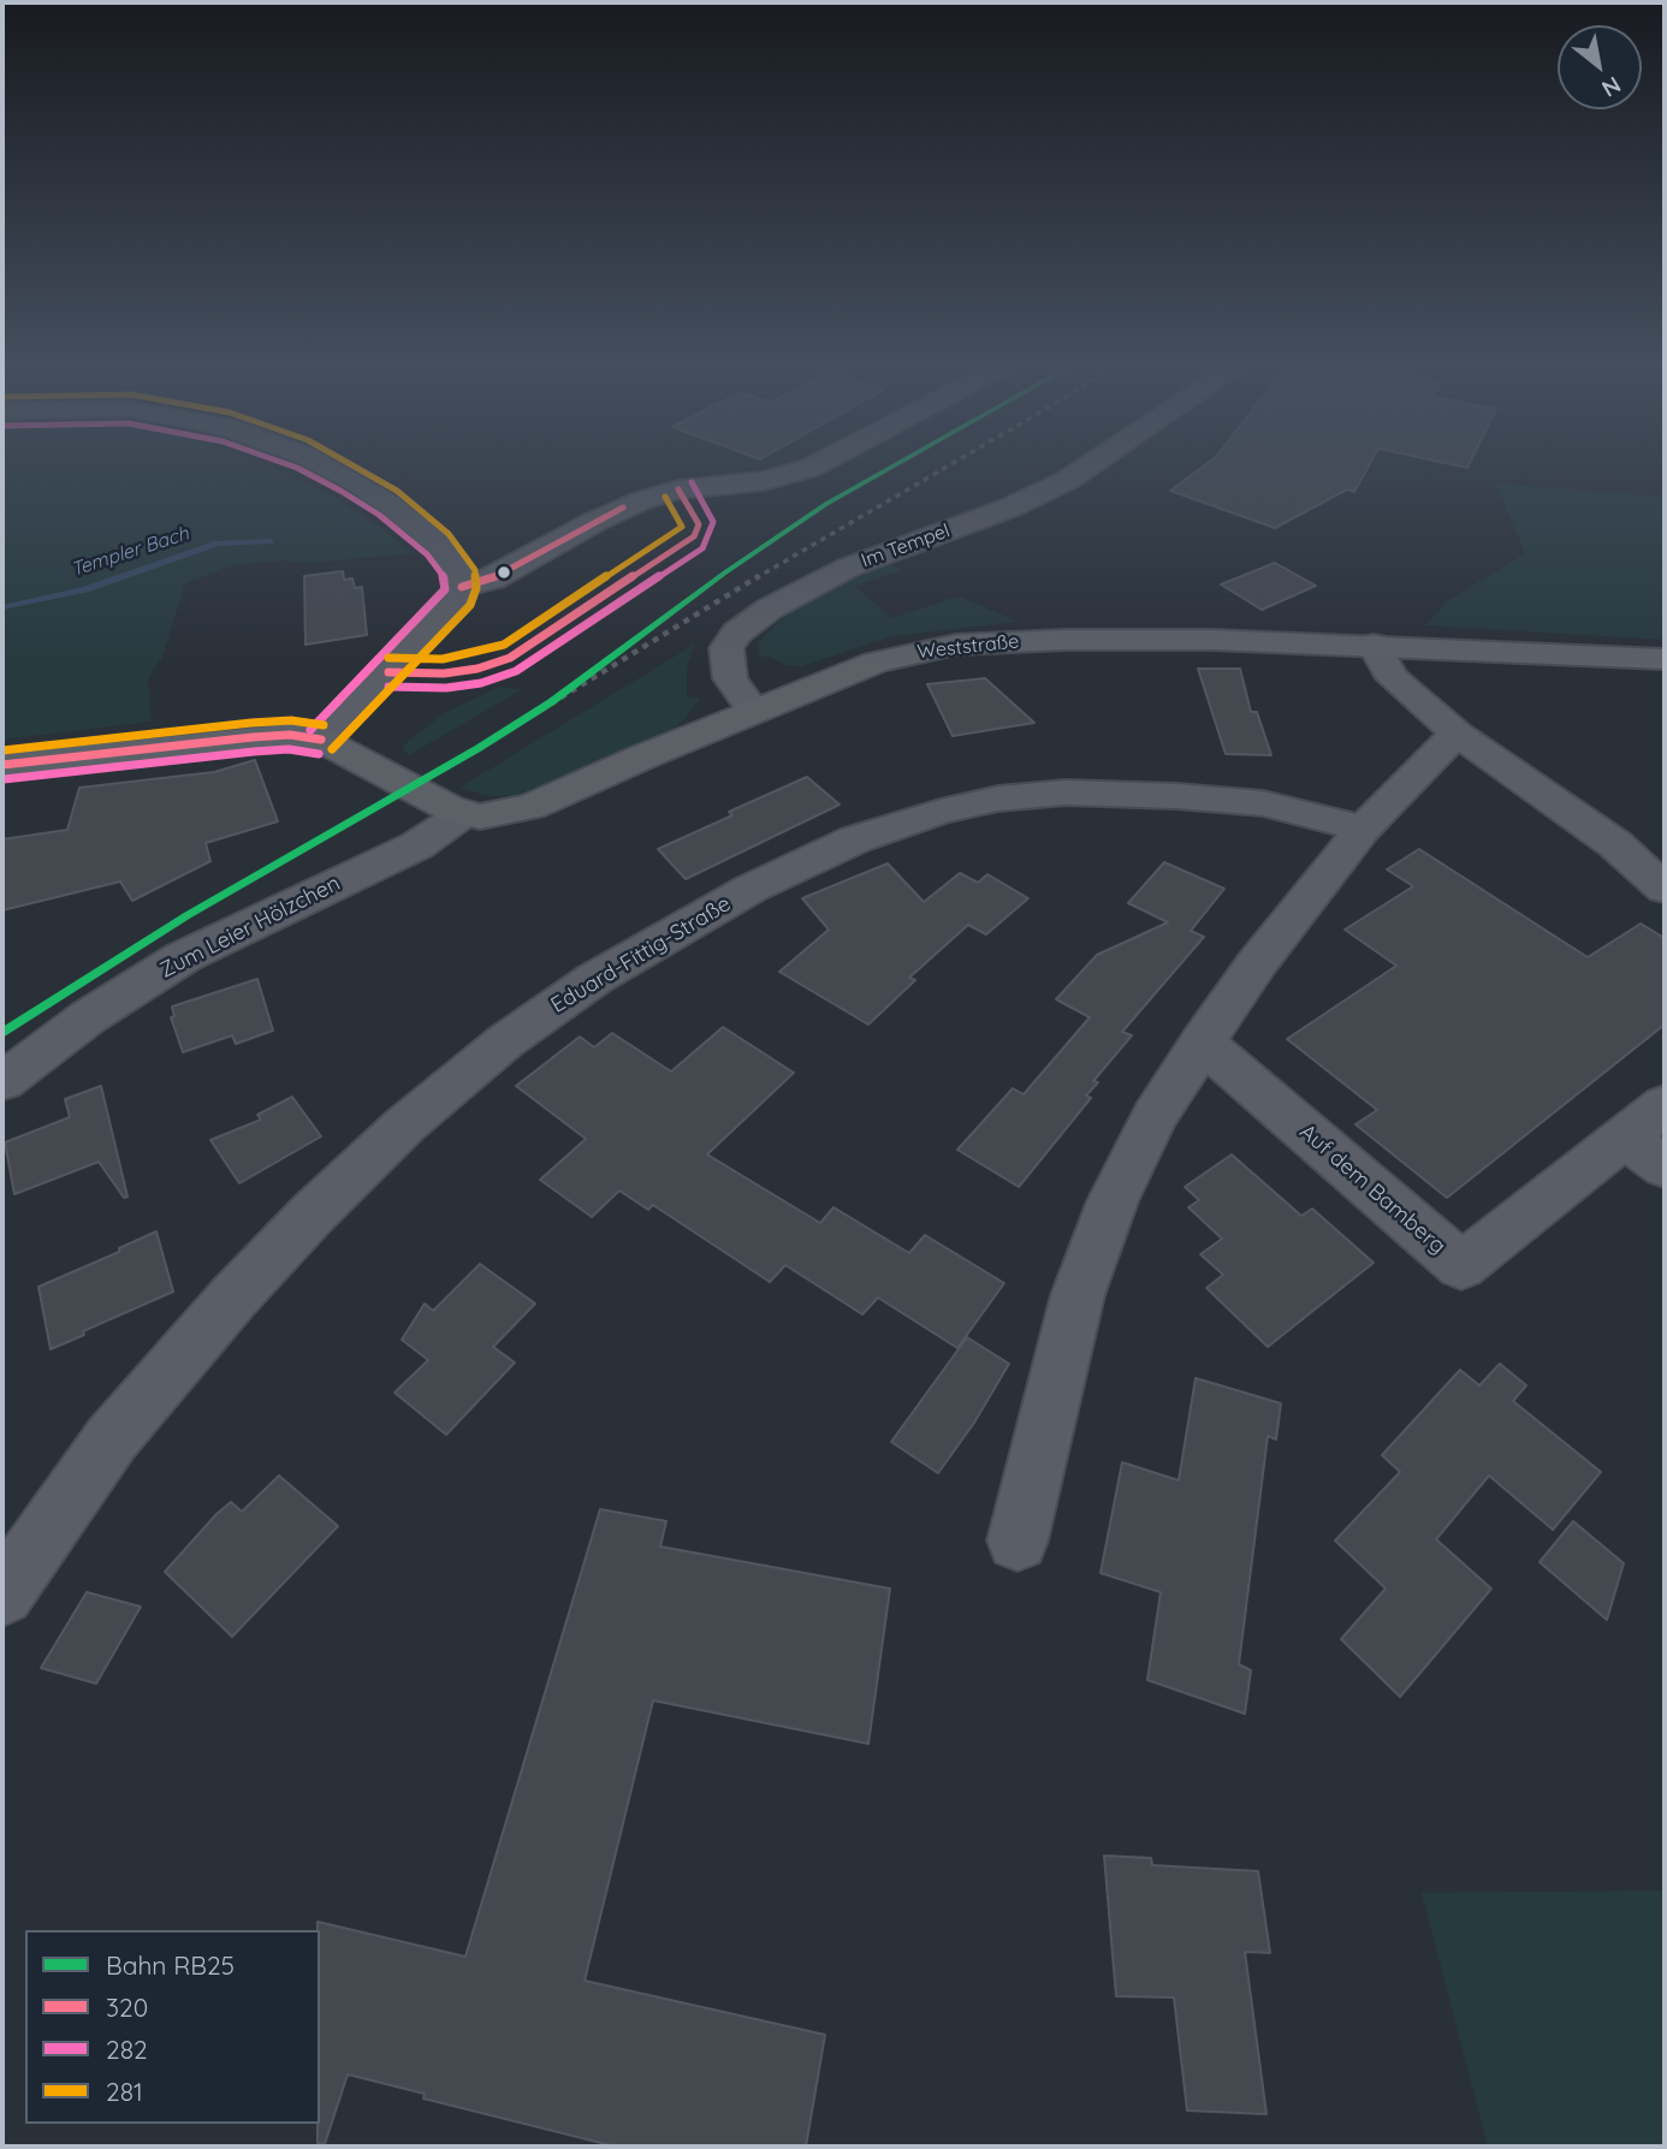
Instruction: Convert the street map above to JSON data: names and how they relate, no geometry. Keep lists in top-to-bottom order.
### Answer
{
  "streets": {
    "main road": ["Weststraße"],
    "street": [
      "Im Tempel",
      "Zum Leier Hölzchen",
      "Eduard-Fittig-Straße",
      "Auf dem Bamberg"
    ]
  },
  "crossings": [
    ["Im Tempel", "Weststraße"],
    ["Weststraße", "Zum Leier Hölzchen"]
  ],
  "water": ["Templer Bach"],
  "lines": [
    "rail line RB25",
    "transit line 282",
    "transit line 281",
    "transit line 320"
  ],
  "legend": [
    "Bahn RB25",
    "320",
    "282",
    "281"
  ],
  "north": "bottom right"
}
